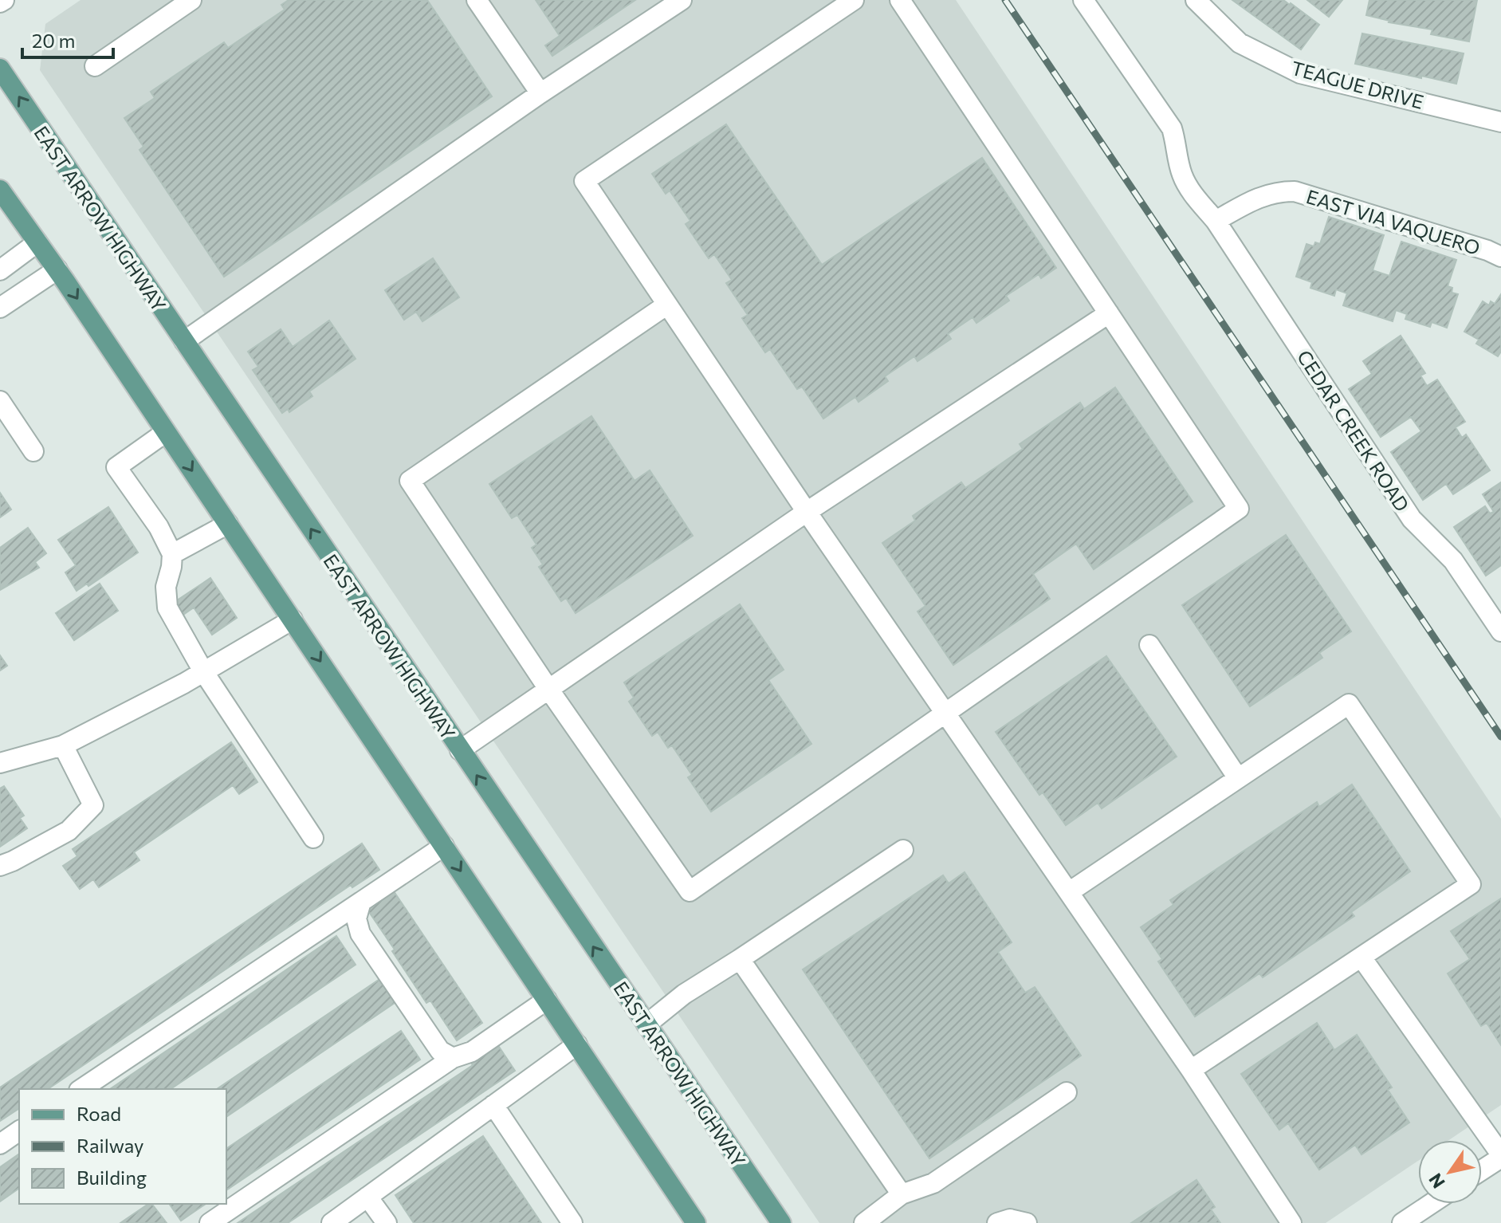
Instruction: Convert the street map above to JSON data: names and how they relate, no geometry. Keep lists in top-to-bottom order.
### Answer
{
  "streets": {
    "main road": ["EAST ARROW HIGHWAY"],
    "street": ["TEAGUE DRIVE", "EAST VIA VAQUERO", "CEDAR CREEK ROAD"]
  },
  "crossings": [
    ["EAST VIA VAQUERO", "CEDAR CREEK ROAD"]
  ],
  "legend": ["Road", "Railway", "Building"],
  "scale_bar": "20 m",
  "north": "bottom left"
}
